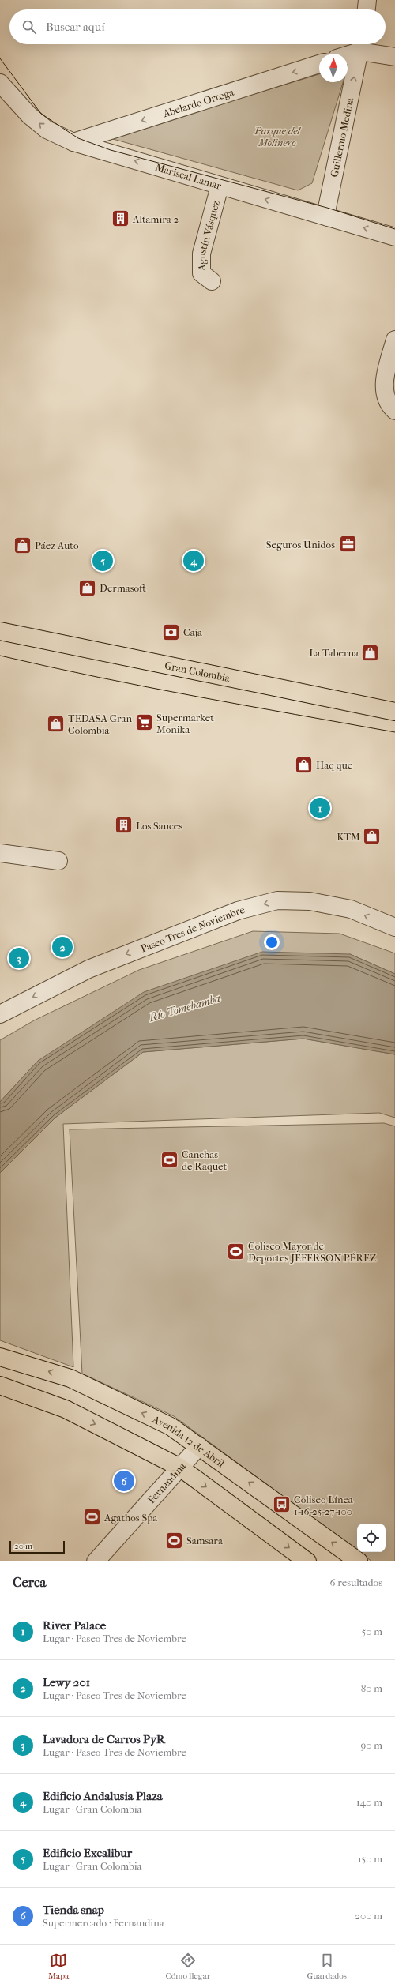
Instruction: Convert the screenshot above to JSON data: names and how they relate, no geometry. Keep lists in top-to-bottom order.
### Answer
{
  "streets": {
    "main road": ["Gran Colombia", "Avenida 12 de Abril"],
    "street": [
      "Abelardo Ortega",
      "Guillermo Medina",
      "Mariscal Lamar",
      "Agustín Vásquez",
      "Paseo Tres de Noviembre",
      "Fernandina"
    ]
  },
  "crossings": [
    ["Abelardo Ortega", "Mariscal Lamar"],
    ["Guillermo Medina", "Mariscal Lamar"],
    ["Mariscal Lamar", "Agustín Vásquez"],
    ["Avenida 12 de Abril", "Fernandina"]
  ],
  "one_way": [
    "Abelardo Ortega",
    "Guillermo Medina",
    "Mariscal Lamar",
    "Paseo Tres de Noviembre"
  ],
  "water": ["Río Tomebamba"],
  "parks": ["Parque del Molinero"],
  "places": {
    "building": ["Altamira 2", "Los Sauces"],
    "office": ["Seguros Unidos"],
    "shop": [
      "Páez Auto",
      "Dermasoft",
      "La Taberna",
      "TEDASA Gran Colombia",
      "Haq que",
      "KTM"
    ],
    "bank": ["Caja"],
    "supermarket": ["Supermarket Monika"],
    "sports": [
      "Canchas de Raquet",
      "Coliseo Mayor de Deportes JEFERSON PÉREZ",
      "Agathos Spa",
      "Samsara"
    ],
    "bus stop": ["Coliseo Línea 1-16-25-27-100"]
  },
  "scale_bar": "20 m",
  "north": "top",
  "page": {
    "search": "Buscar aquí",
    "pins": [
      "4",
      "5",
      "1",
      "2",
      "3",
      "6"
    ],
    "scale": "20 m",
    "heading": ["Cerca", "6 resultados"],
    "list": [
      {
        "mark": "1",
        "name": "River Palace",
        "note": "Lugar · Paseo Tres de Noviembre",
        "value": "50 m"
      },
      {
        "mark": "2",
        "name": "Lewy 201",
        "note": "Lugar · Paseo Tres de Noviembre",
        "value": "80 m"
      },
      {
        "mark": "3",
        "name": "Lavadora de Carros PyR",
        "note": "Lugar · Paseo Tres de Noviembre",
        "value": "90 m"
      },
      {
        "mark": "4",
        "name": "Edificio Andalusia Plaza",
        "note": "Lugar · Gran Colombia",
        "value": "140 m"
      },
      {
        "mark": "5",
        "name": "Edificio Excalibur",
        "note": "Lugar · Gran Colombia",
        "value": "150 m"
      },
      {
        "mark": "6",
        "name": "Tienda snap",
        "note": "Supermercado · Fernandina",
        "value": "200 m"
      }
    ],
    "nav": ["Mapa", "Cómo llegar", "Guardados"]
  }
}
